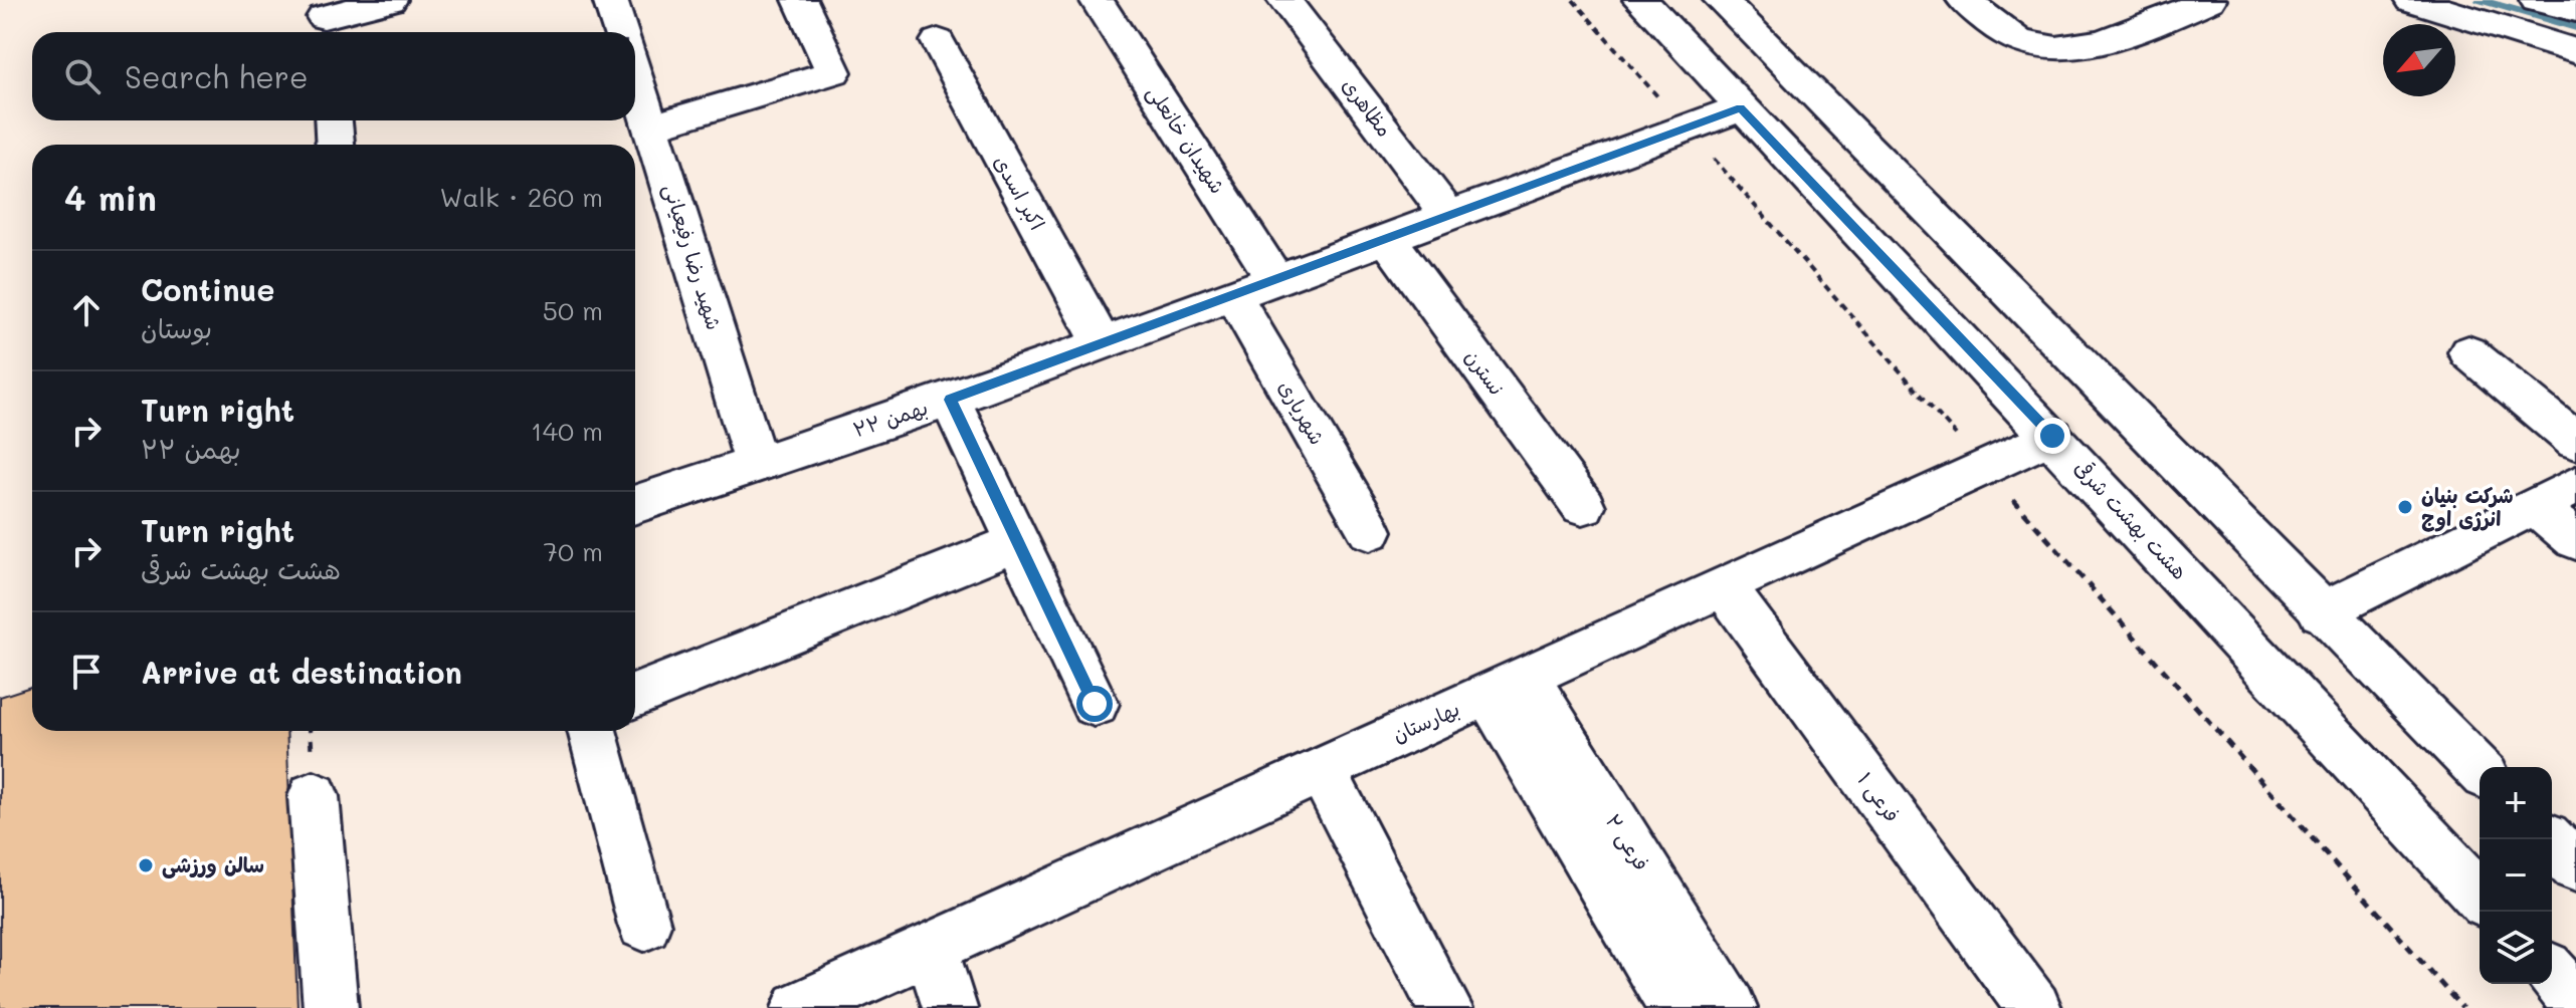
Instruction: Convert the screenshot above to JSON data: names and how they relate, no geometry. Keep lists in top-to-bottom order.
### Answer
{
  "streets": {
    "street": [
      "مظاهری",
      "شهیدان خانعلی",
      "اکبر اسدی",
      "شهید رضا رفیعیانی",
      "نسترن",
      "شهریاری",
      "۲۲ بهمن",
      "هشت بهشت شرقی",
      "بهارستان",
      "فرعی ۱",
      "فرعی ۲"
    ]
  },
  "crossings": [
    ["مظاهری", "۲۲ بهمن"],
    ["شهیدان خانعلی", "۲۲ بهمن"],
    ["اکبر اسدی", "۲۲ بهمن"],
    ["شهید رضا رفیعیانی", "۲۲ بهمن"],
    ["نسترن", "۲۲ بهمن"],
    ["شهریاری", "۲۲ بهمن"],
    ["۲۲ بهمن", "هشت بهشت شرقی"],
    ["هشت بهشت شرقی", "بهارستان"],
    ["بهارستان", "فرعی ۱"],
    ["بهارستان", "فرعی ۲"]
  ],
  "places": ["شرکت بنیان انرژی اوج", "سالن ورزشی"],
  "north": "bottom left",
  "page": {
    "search": "Search here",
    "heading": ["4 min", "Walk · 260 m"],
    "list": [
      ["Continue", "بوستان", "50 m"],
      ["Turn right", "۲۲ بهمن", "140 m"],
      ["Turn right", "هشت بهشت شرقی", "70 m"],
      "Arrive at destination"
    ],
    "map_buttons": ["+", "−"]
  }
}
